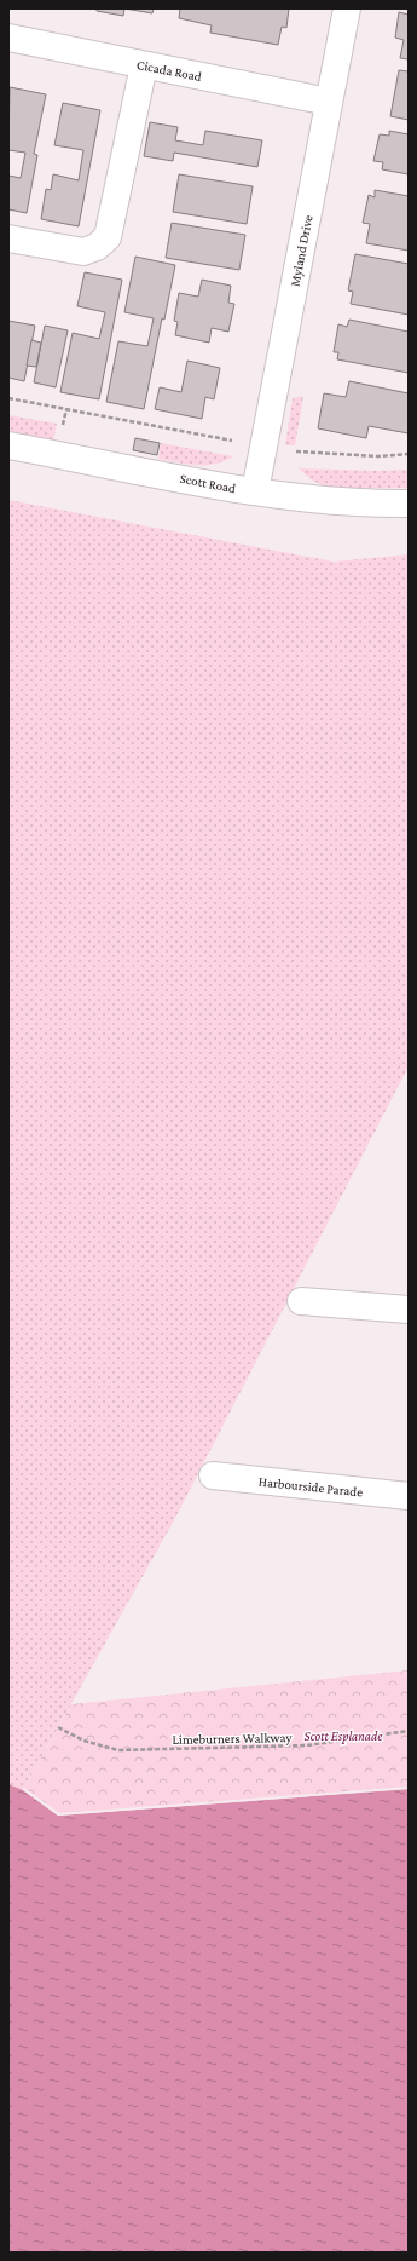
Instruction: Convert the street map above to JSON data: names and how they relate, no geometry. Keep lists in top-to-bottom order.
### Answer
{
  "streets": {
    "street": [
      "Cicada Road",
      "Myland Drive",
      "Scott Road",
      "Harbourside Parade"
    ],
    "path": ["Limeburners Walkway"]
  },
  "crossings": [
    ["Cicada Road", "Myland Drive"],
    ["Myland Drive", "Scott Road"]
  ],
  "parks": ["Scott Esplanade"]
}
